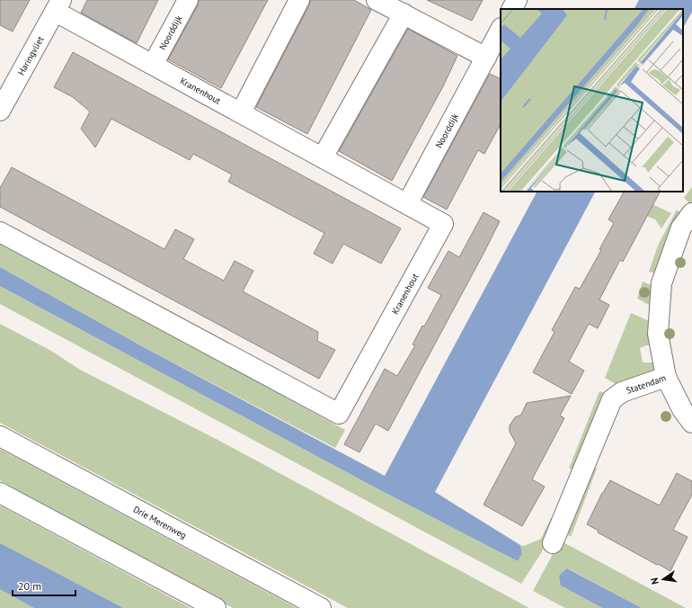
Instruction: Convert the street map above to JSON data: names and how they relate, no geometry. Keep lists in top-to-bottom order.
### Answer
{
  "streets": {
    "main road": [
      "Noorddijk",
      "Haringvliet",
      "Kranenhout",
      "Statendam",
      "Drie Merenweg"
    ]
  },
  "crossings": [
    ["Noorddijk", "Kranenhout"],
    ["Haringvliet", "Kranenhout"]
  ],
  "scale_bar": "20 m",
  "north": "left"
}
